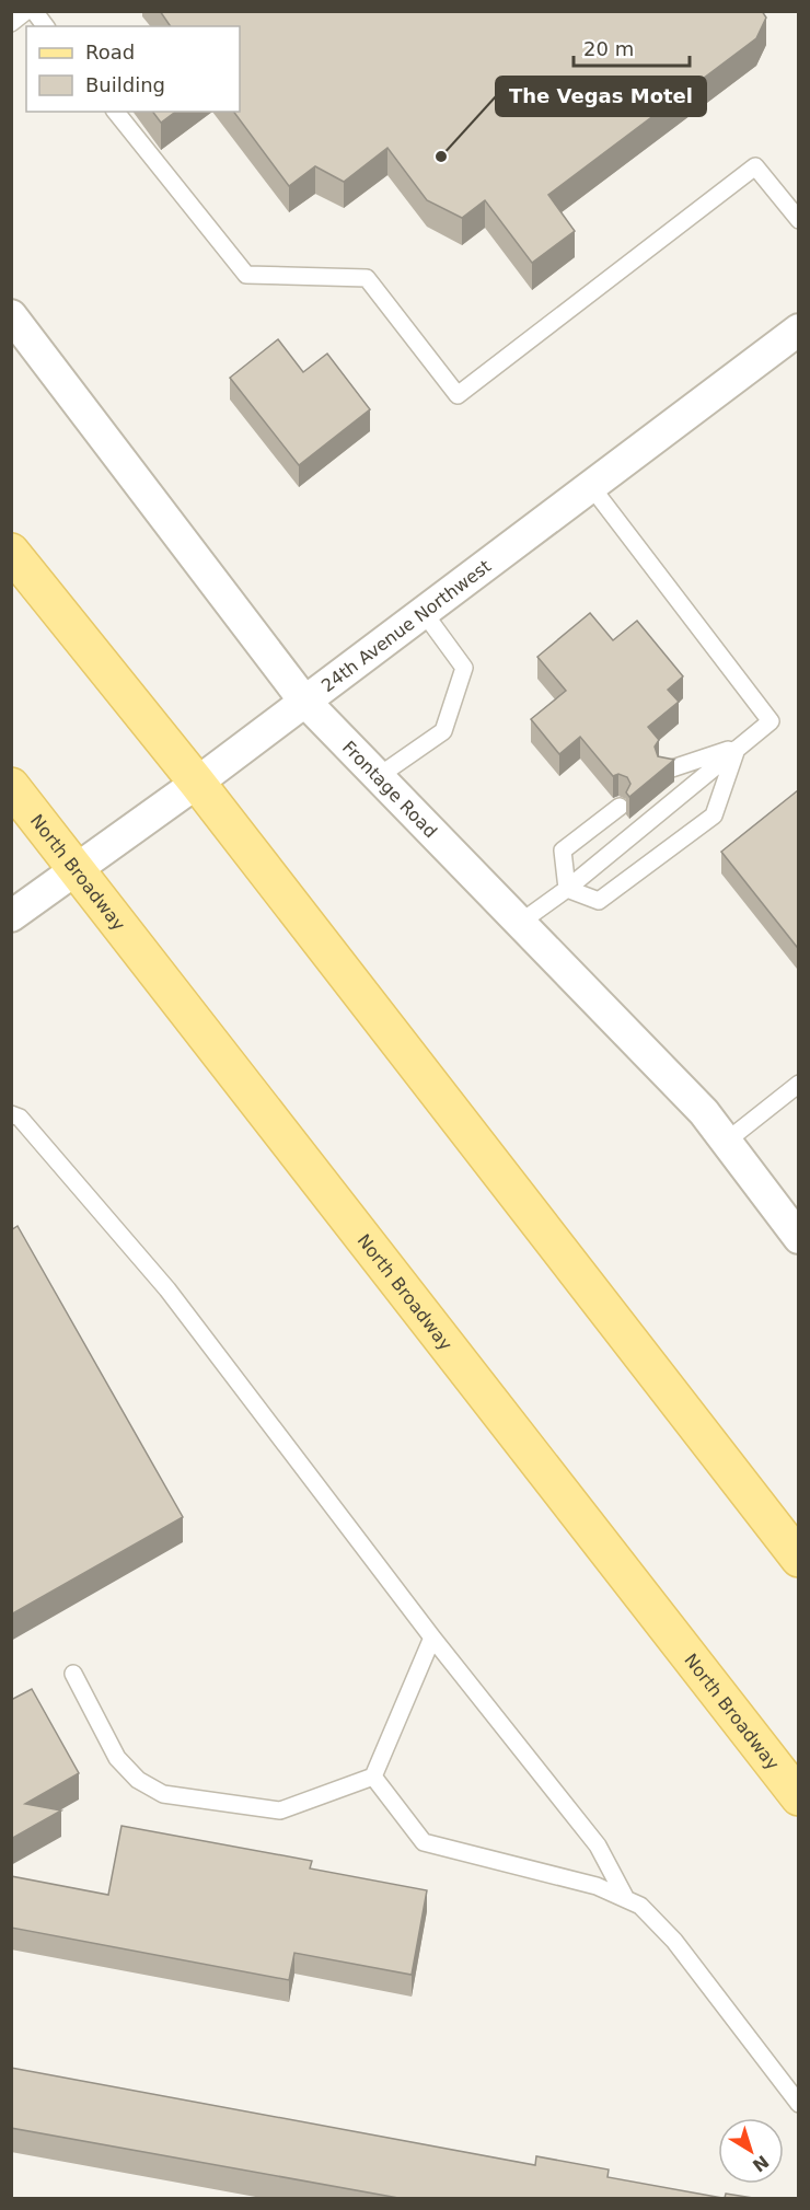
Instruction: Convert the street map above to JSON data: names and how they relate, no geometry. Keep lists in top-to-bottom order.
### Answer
{
  "streets": {
    "main road": ["North Broadway"],
    "street": ["24th Avenue Northwest", "Frontage Road"]
  },
  "crossings": [
    ["24th Avenue Northwest", "Frontage Road"],
    ["24th Avenue Northwest", "North Broadway"]
  ],
  "places": ["The Vegas Motel"],
  "legend": ["Road", "Building"],
  "scale_bar": "20 m",
  "north": "bottom right"
}
